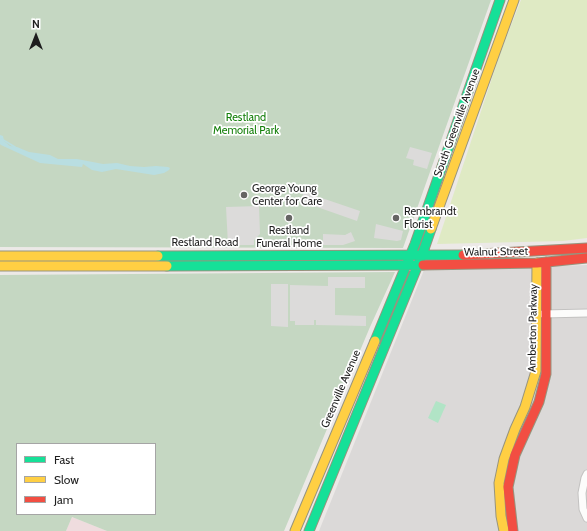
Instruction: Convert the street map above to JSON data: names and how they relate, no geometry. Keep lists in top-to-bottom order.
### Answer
{
  "streets": {
    "main road": [
      "South Greenville Avenue",
      "Restland Road",
      "Walnut Street",
      "Amberton Parkway",
      "Greenville Avenue"
    ]
  },
  "crossings": [
    ["South Greenville Avenue", "Restland Road"],
    ["South Greenville Avenue", "Walnut Street"],
    ["South Greenville Avenue", "Greenville Avenue"],
    ["Restland Road", "Walnut Street"],
    ["Restland Road", "Greenville Avenue"],
    ["Walnut Street", "Amberton Parkway"],
    ["Walnut Street", "Greenville Avenue"]
  ],
  "parks": ["Restland Memorial Park"],
  "places": ["George Young Center for Care", "Restland Funeral Home", "Rembrandt Florist"],
  "legend": ["Fast", "Slow", "Jam"],
  "north": "top"
}
